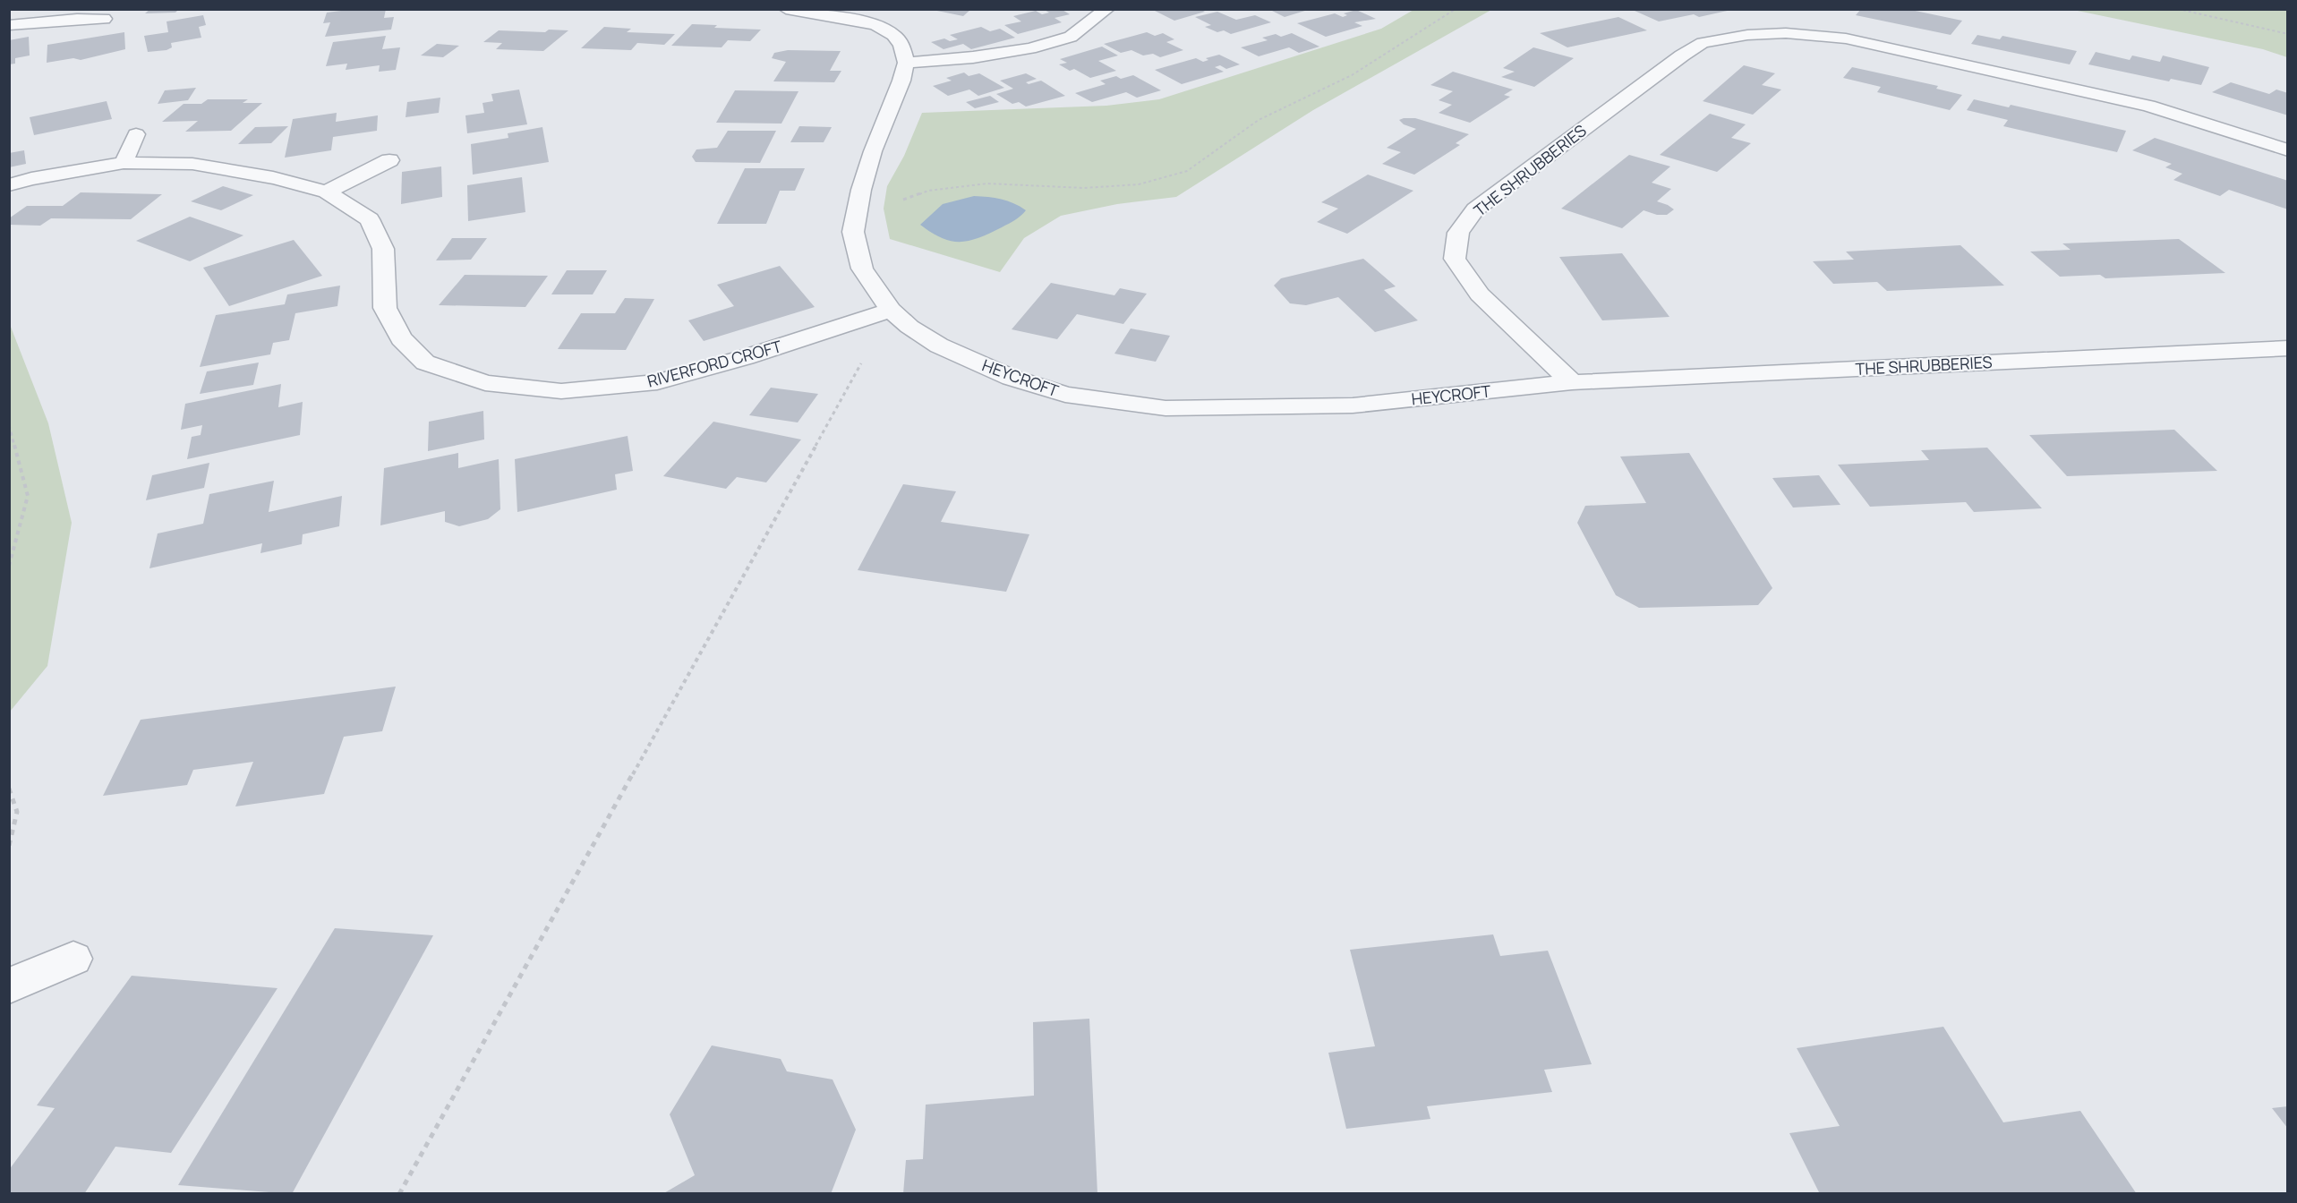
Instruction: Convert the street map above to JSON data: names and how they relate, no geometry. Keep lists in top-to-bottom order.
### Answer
{
  "streets": {
    "street": ["THE SHRUBBERIES", "RIVERFORD CROFT", "HEYCROFT"]
  },
  "crossings": [
    ["THE SHRUBBERIES", "HEYCROFT"],
    ["RIVERFORD CROFT", "HEYCROFT"]
  ]
}
